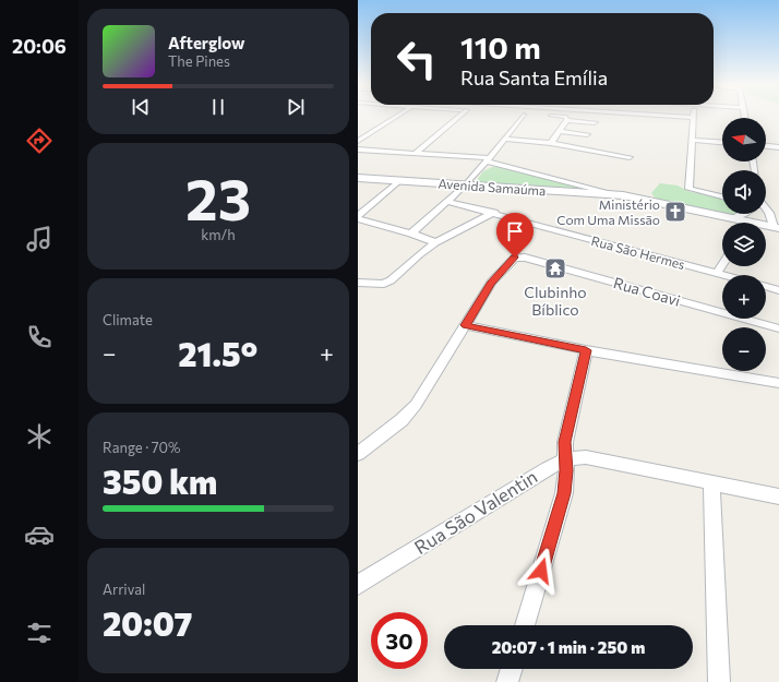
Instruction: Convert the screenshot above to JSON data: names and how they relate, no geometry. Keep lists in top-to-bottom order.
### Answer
{
  "streets": {
    "street": [
      "Avenida Samaúma",
      "Rua São Hermes",
      "Rua Coavi",
      "Rua São Valentin"
    ]
  },
  "places": {
    "church": ["Ministério Com Uma Missão"],
    "temple": ["Clubinho Bíblico"]
  },
  "north": "left",
  "page": {
    "tabs": "20:06",
    "turn": ["110 m", "Rua Santa Emília"],
    "song": ["Afterglow", "The Pines"],
    "map_buttons": ["+", "−"],
    "tile": [
      ["23", "km/h"],
      "Climate",
      ["Range · 70%", "350 km"],
      ["Arrival", "20:07"]
    ],
    "heat": ["−", "21.5°", "+"],
    "limit": "30",
    "trip": "20:07 · 1 min · 250 m"
  }
}
